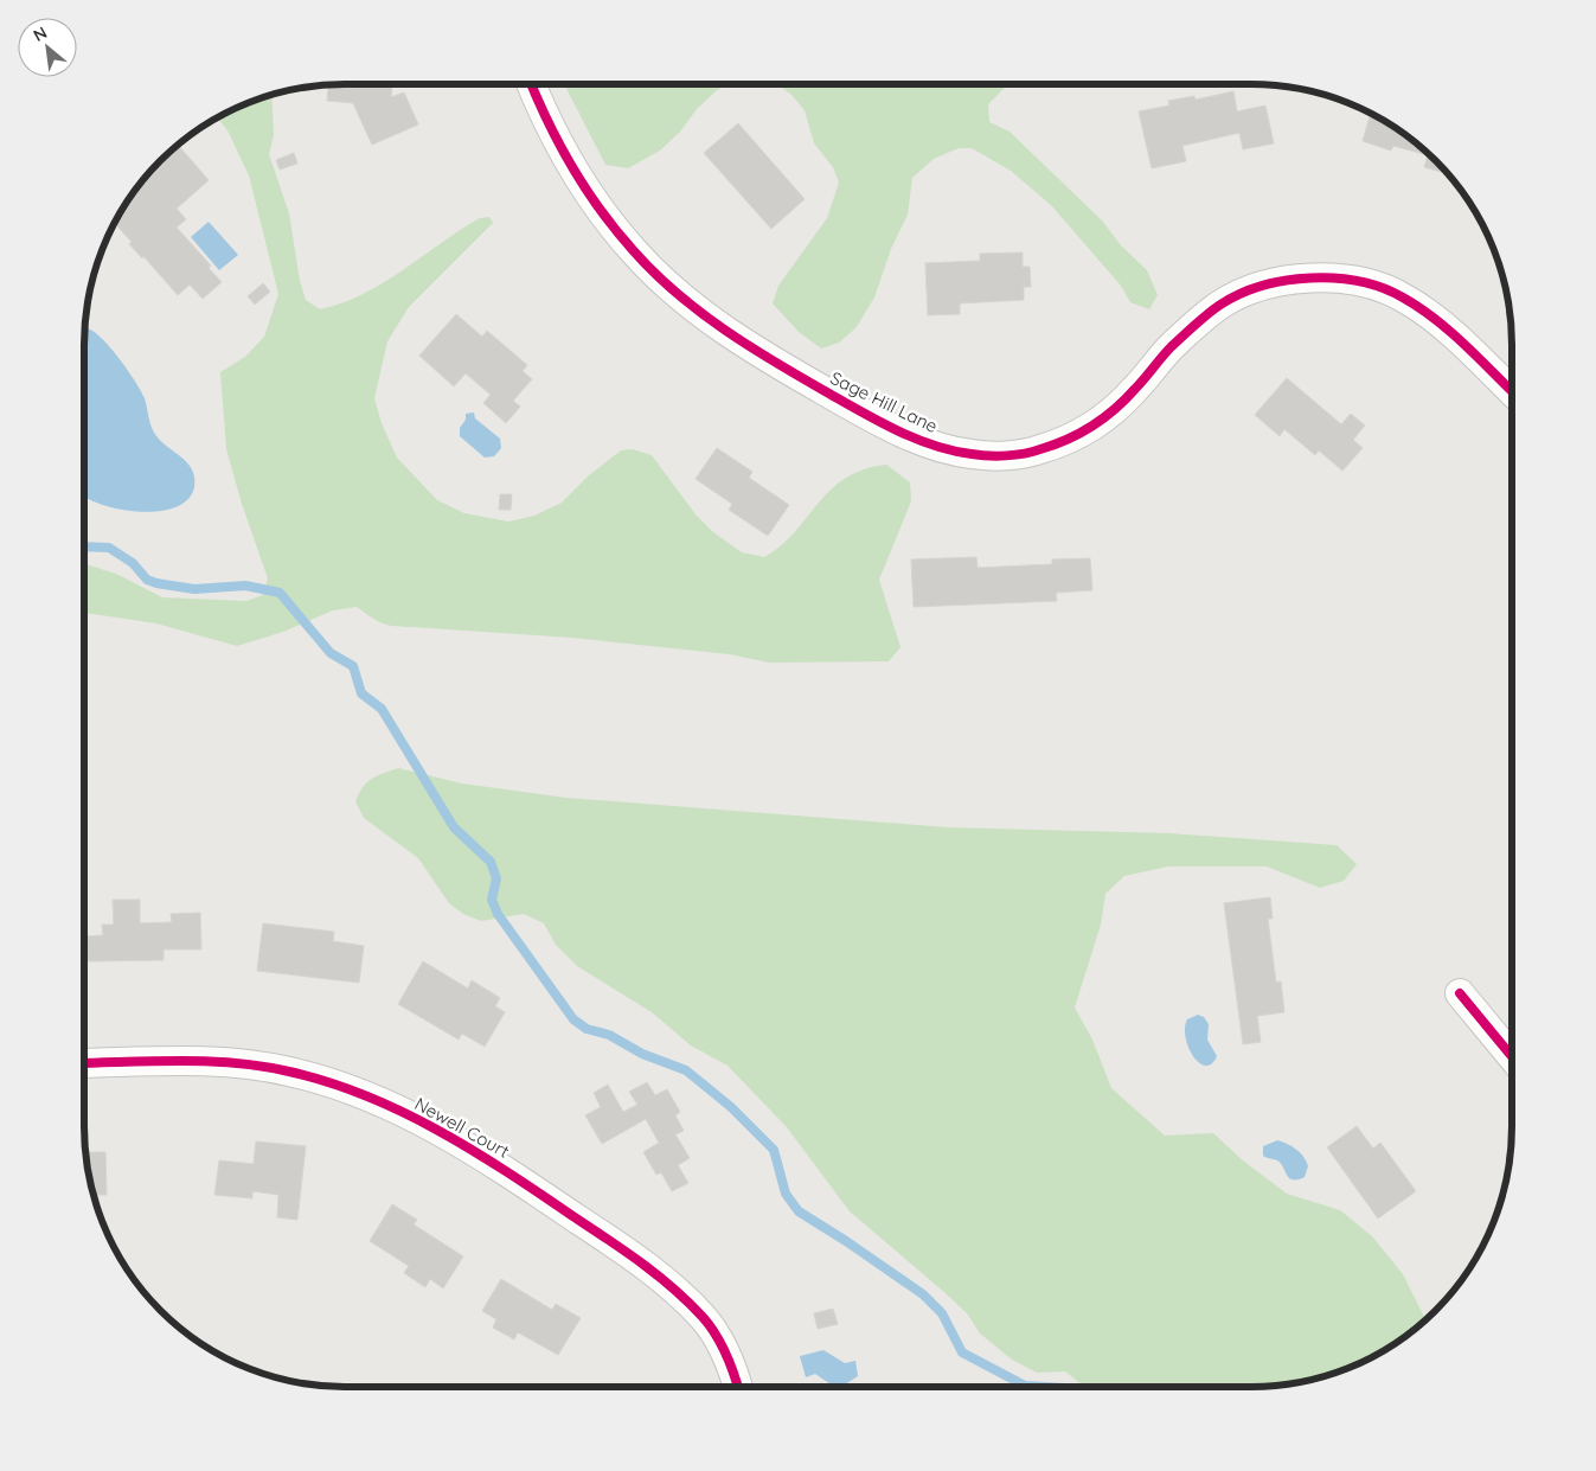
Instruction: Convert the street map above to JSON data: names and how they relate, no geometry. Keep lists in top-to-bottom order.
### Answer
{
  "streets": {
    "street": ["Sage Hill Lane", "Newell Court"]
  },
  "north": "top left"
}
